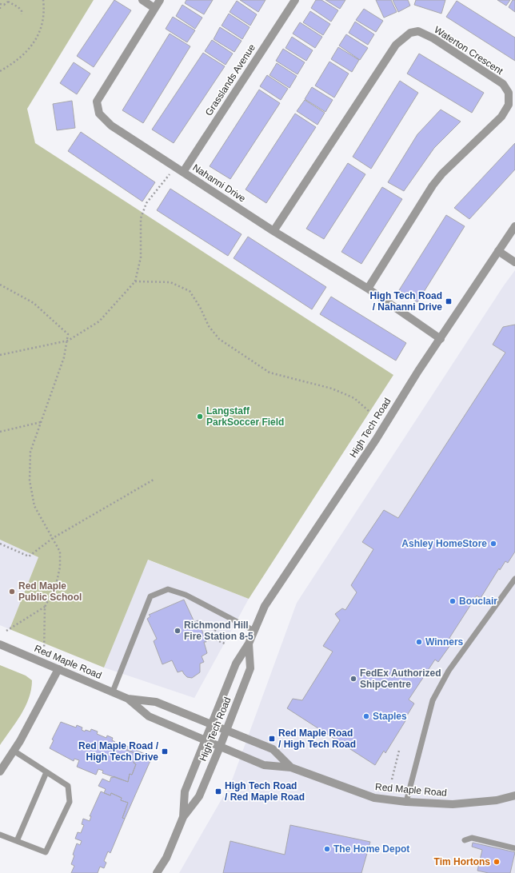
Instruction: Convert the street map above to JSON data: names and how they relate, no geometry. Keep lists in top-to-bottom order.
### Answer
{
  "streets": {
    "street": [
      "Waterton Crescent",
      "Grasslands Avenue",
      "Nahanni Drive",
      "High Tech Road",
      "Red Maple Road"
    ]
  },
  "crossings": [
    ["Waterton Crescent", "Nahanni Drive"],
    ["Grasslands Avenue", "Nahanni Drive"],
    ["Nahanni Drive", "High Tech Road"],
    ["High Tech Road", "Red Maple Road"]
  ],
  "places": {
    "transit": [
      "High Tech Road / Nahanni Drive",
      "Red Maple Road / High Tech Road",
      "Red Maple Road / High Tech Drive",
      "High Tech Road / Red Maple Road"
    ],
    "other": [
      "Langstaff ParkSoccer Field",
      "Ashley HomeStore",
      "Red Maple Public School",
      "Bouclair",
      "Richmond Hill Fire Station 8-5",
      "Winners",
      "FedEx Authorized ShipCentre",
      "Staples",
      "The Home Depot",
      "Tim Hortons"
    ]
  }
}
